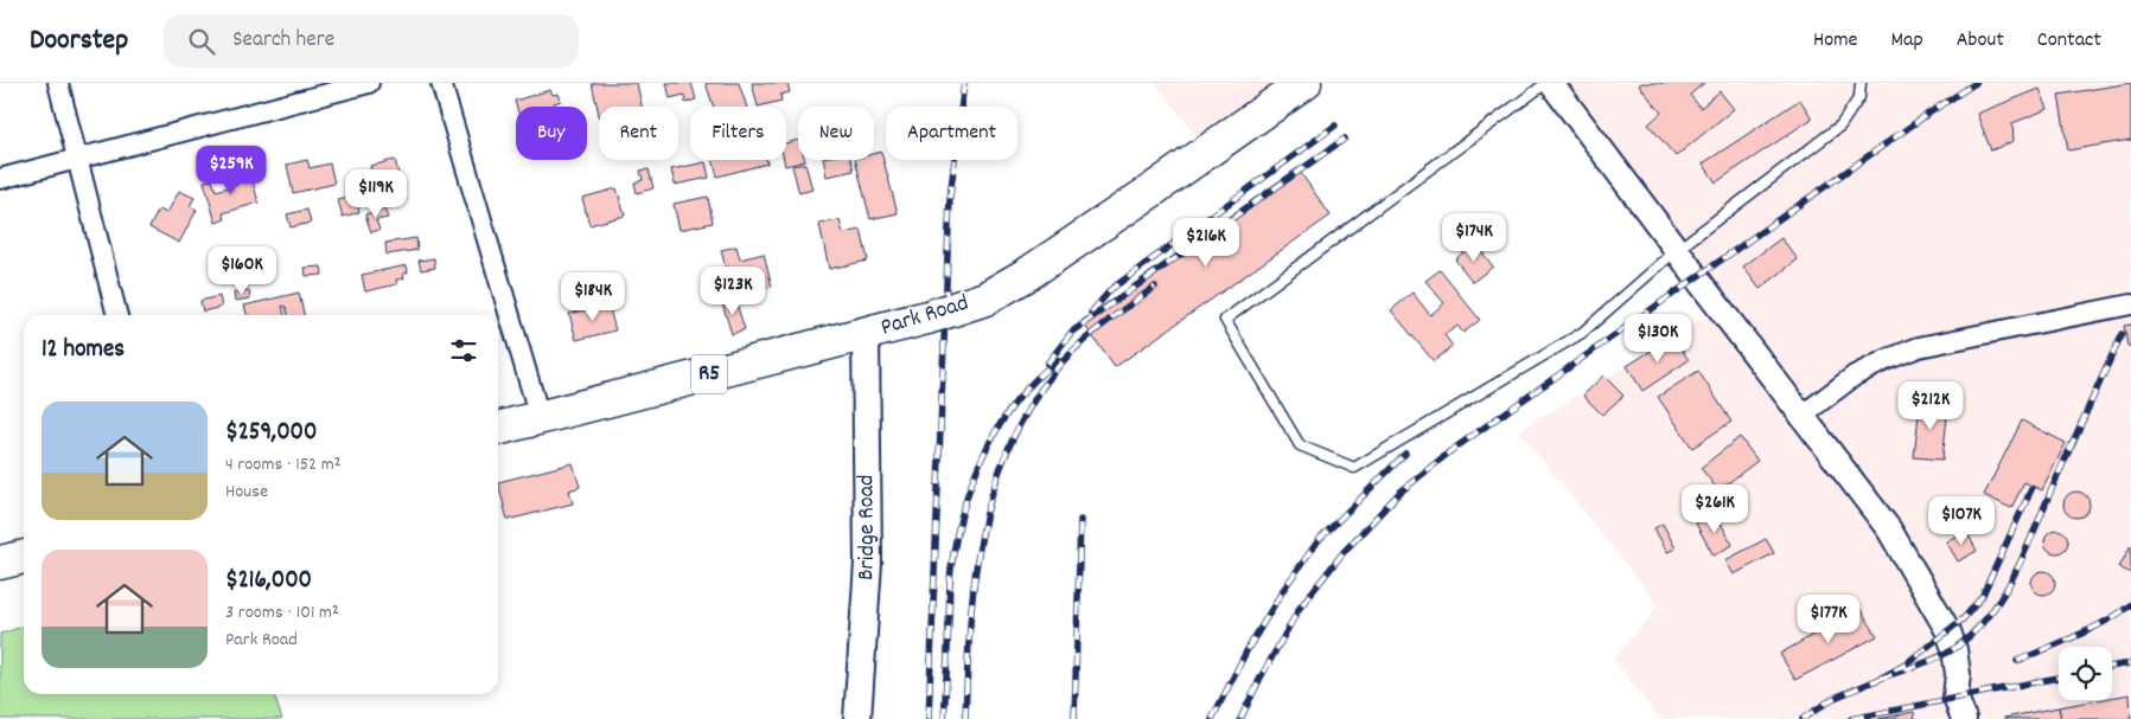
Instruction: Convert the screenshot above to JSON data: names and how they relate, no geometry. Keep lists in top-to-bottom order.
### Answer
{
  "streets": {
    "highway": ["Park Road", "R5"],
    "main road": ["Bridge Road"]
  },
  "crossings": [
    ["Park Road", "Bridge Road"]
  ],
  "page": {
    "header": "Doorstep",
    "search": "Search here",
    "nav": [
      "Home",
      "Map",
      "About",
      "Contact"
    ],
    "chip": [
      "Buy",
      "Rent",
      "Filters",
      "New",
      "Apartment"
    ],
    "price": [
      "$259K",
      "$119K",
      "$174K",
      "$216K",
      "$160K",
      "$123K",
      "$184K",
      "$130K",
      "$212K",
      "$261K",
      "$107K",
      "$177K"
    ],
    "heading": "12 homes",
    "list": [
      {
        "name": "$259,000",
        "note": "4 rooms · 152 m² · House"
      },
      {
        "name": "$216,000",
        "note": "3 rooms · 101 m² · Park Road"
      }
    ]
  }
}
